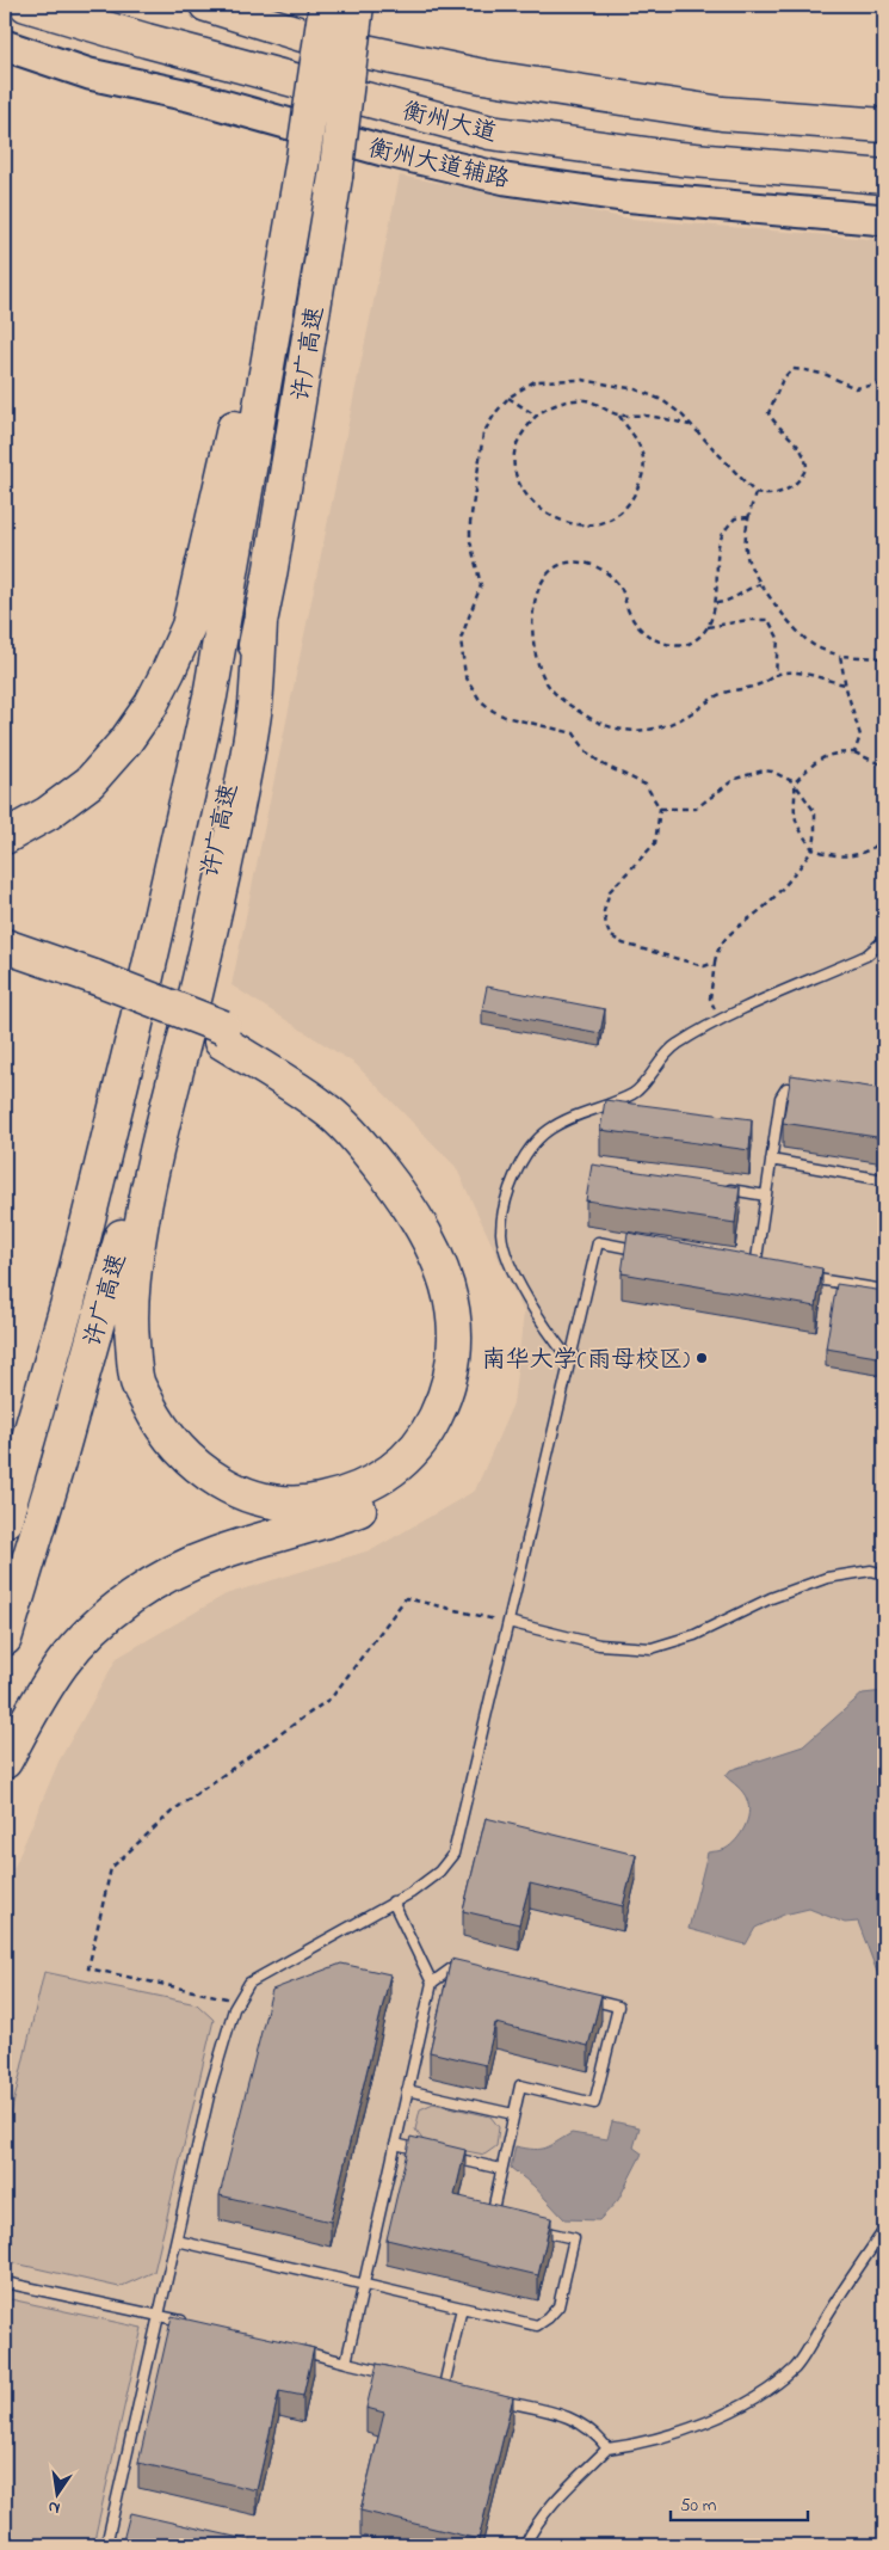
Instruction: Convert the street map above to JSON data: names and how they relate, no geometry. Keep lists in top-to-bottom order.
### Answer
{
  "streets": {
    "highway": ["衡州大道", "许广高速"],
    "main road": ["衡州大道辅路"]
  },
  "places": ["南华大学(雨母校区)"],
  "scale_bar": "50 m",
  "north": "bottom"
}
